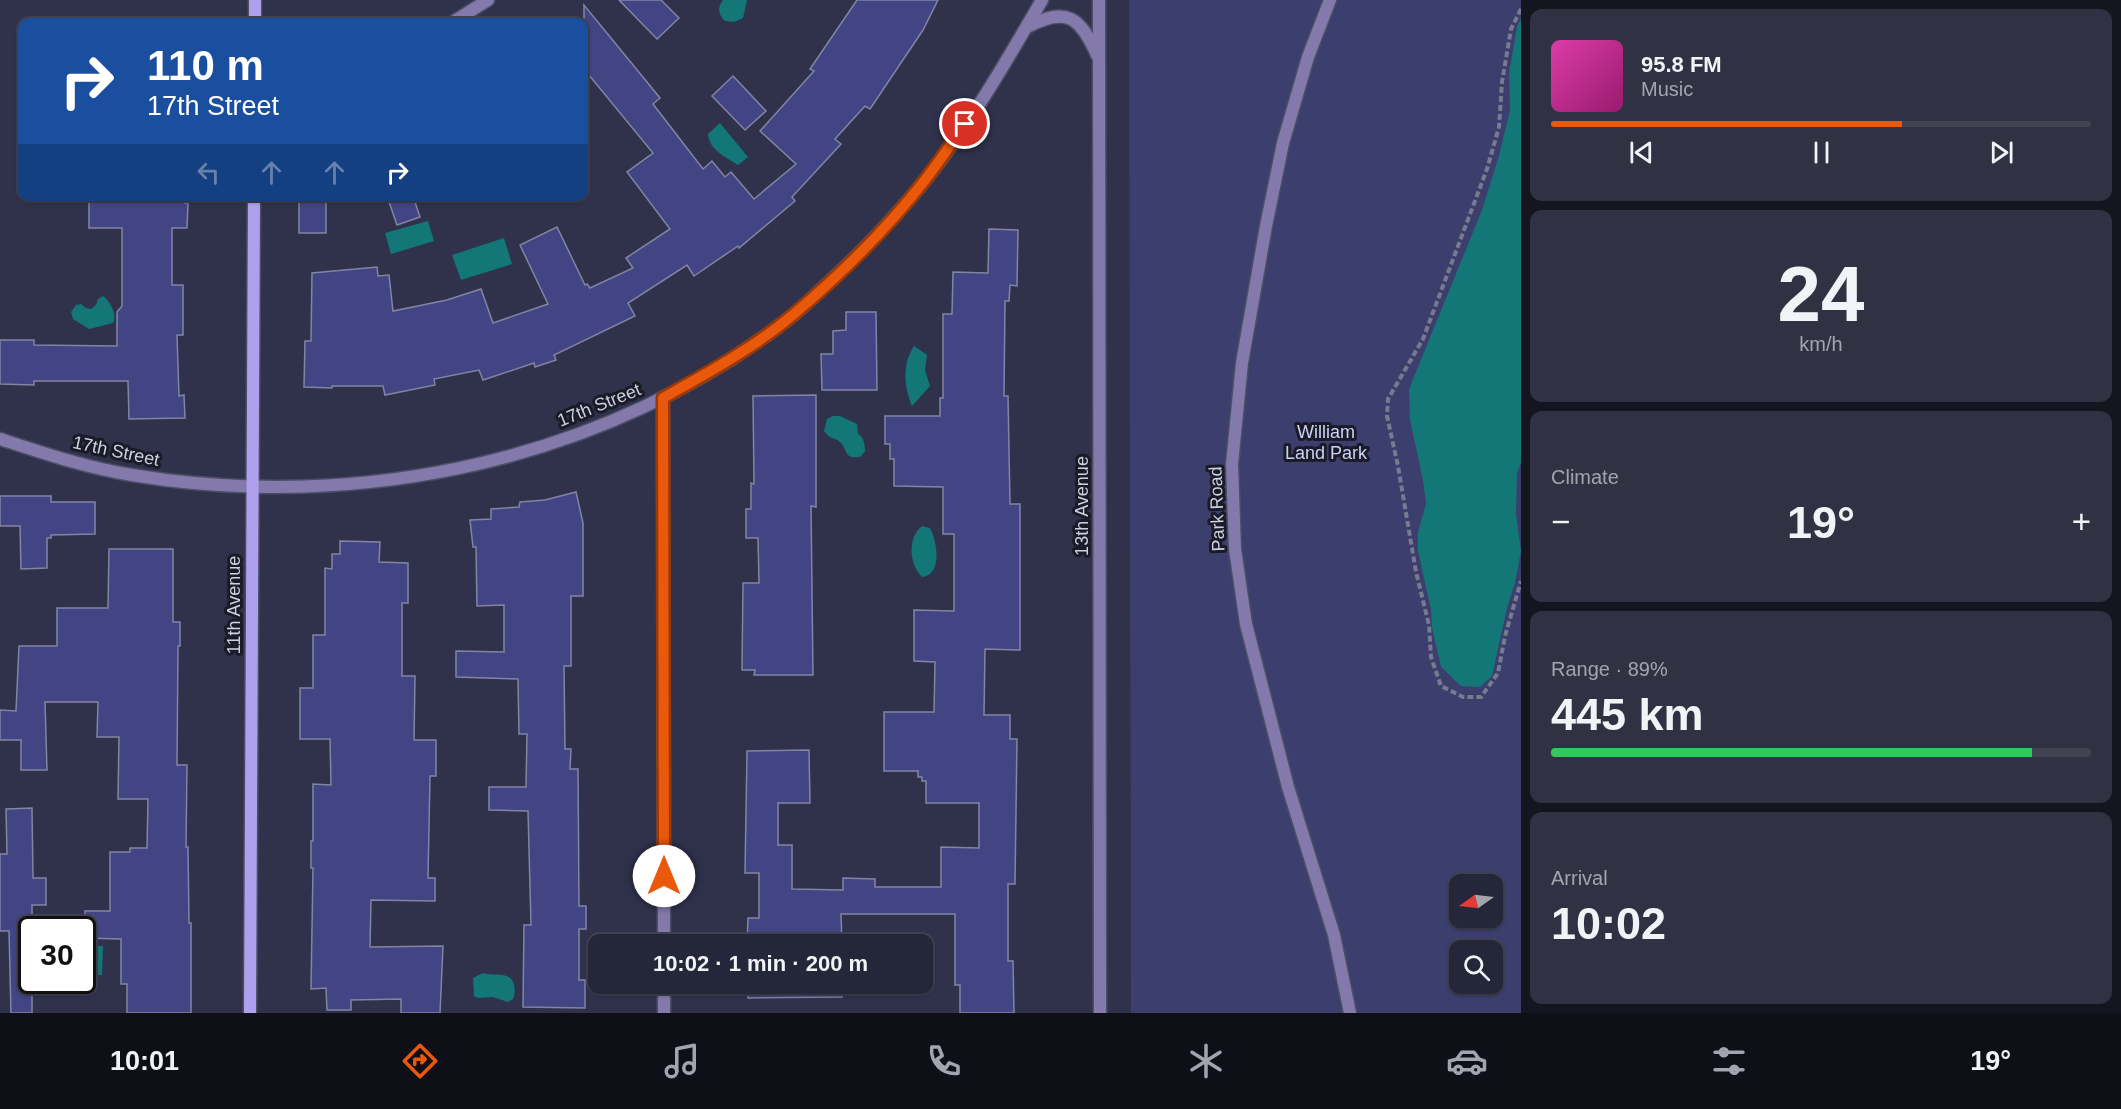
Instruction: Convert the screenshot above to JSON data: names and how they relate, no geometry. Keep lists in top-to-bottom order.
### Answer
{
  "streets": {
    "street": [
      "17th Street",
      "13th Avenue",
      "Park Road",
      "11th Avenue"
    ]
  },
  "crossings": [
    ["17th Street", "11th Avenue"]
  ],
  "parks": ["William Land Park"],
  "north": "left",
  "page": {
    "turn": ["110 m", "17th Street"],
    "song": ["95.8 FM", "Music"],
    "tile": [
      ["24", "km/h"],
      "Climate",
      ["Range · 89%", "445 km"],
      ["Arrival", "10:02"]
    ],
    "heat": ["−", "19°", "+"],
    "limit": "30",
    "trip": "10:02 · 1 min · 200 m",
    "tabs": ["10:01", "19°"]
  }
}
